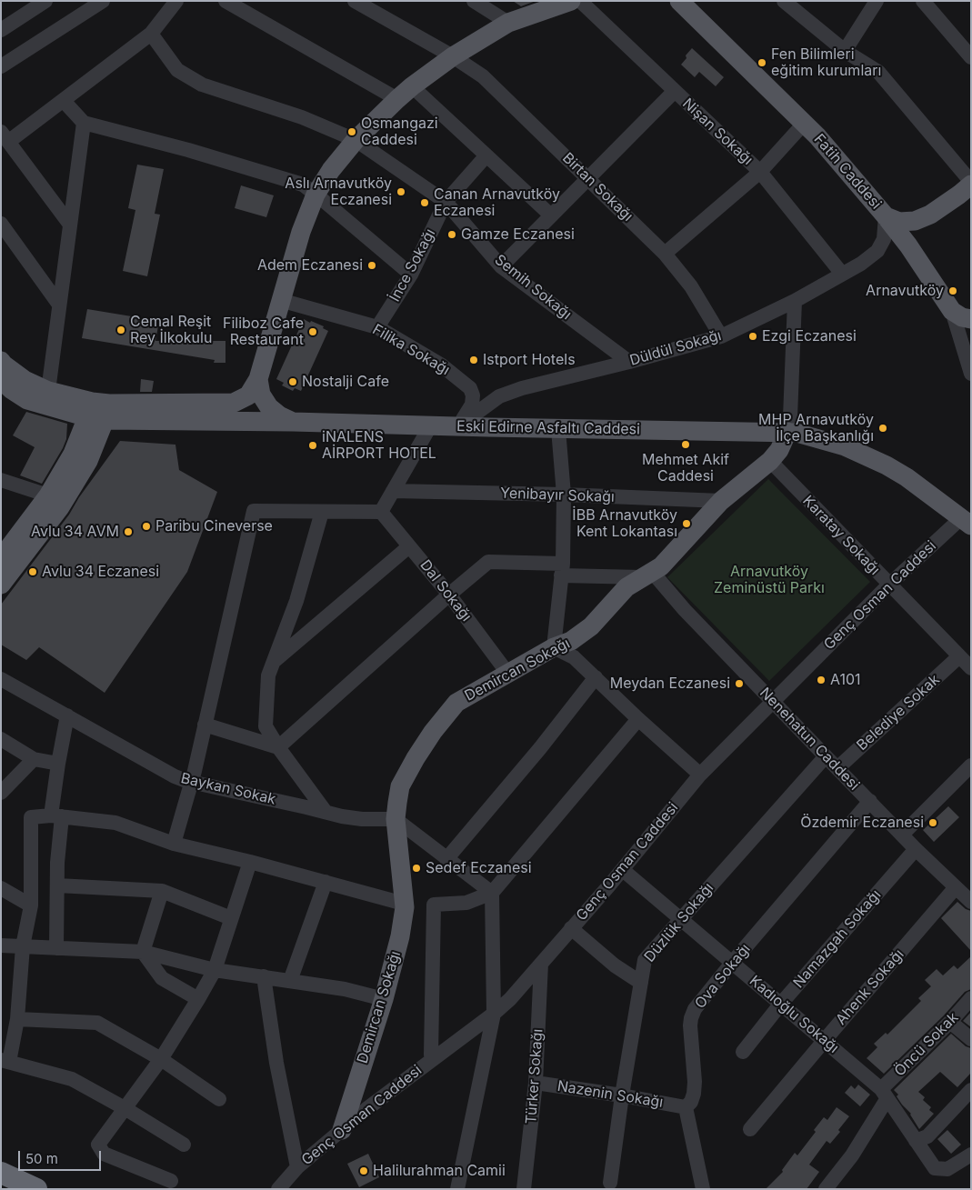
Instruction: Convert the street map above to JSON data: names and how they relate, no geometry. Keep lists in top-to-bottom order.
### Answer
{
  "streets": {
    "main road": ["Fatih Caddesi", "Eski Edirne Asfaltı Caddesi", "Demircan Sokağı"],
    "street": [
      "Nişan Sokağı",
      "Birtan Sokağı",
      "İnce Sokağı",
      "Semih Sokağı",
      "Düldül Sokağı",
      "Filika Sokağı",
      "Yenibayır Sokağı",
      "Karatay Sokağı",
      "Dal Sokağı",
      "Genç Osman Caddesi",
      "Belediye Sokak",
      "Nenehatun Caddesi",
      "Baykan Sokak",
      "Düzlük Sokağı",
      "Namazgah Sokağı",
      "Ova Sokağı",
      "Ahenk Sokağı",
      "Kadıoğlu Sokağı",
      "Öncü Sokak",
      "Türker Sokağı",
      "Nazenin Sokağı"
    ]
  },
  "crossings": [
    ["Nişan Sokağı", "Düldül Sokağı"],
    ["Fatih Caddesi", "Düldül Sokağı"],
    ["Birtan Sokağı", "Düldül Sokağı"],
    ["İnce Sokağı", "Semih Sokağı"],
    ["İnce Sokağı", "Filika Sokağı"],
    ["Semih Sokağı", "Düldül Sokağı"],
    ["Düldül Sokağı", "Filika Sokağı"],
    ["Düldül Sokağı", "Eski Edirne Asfaltı Caddesi"],
    ["Düldül Sokağı", "Demircan Sokağı"],
    ["Filika Sokağı", "Eski Edirne Asfaltı Caddesi"],
    ["Eski Edirne Asfaltı Caddesi", "Genç Osman Caddesi"],
    ["Eski Edirne Asfaltı Caddesi", "Demircan Sokağı"],
    ["Yenibayır Sokağı", "Demircan Sokağı"],
    ["Karatay Sokağı", "Genç Osman Caddesi"],
    ["Karatay Sokağı", "Demircan Sokağı"],
    ["Karatay Sokağı", "Belediye Sokak"],
    ["Dal Sokağı", "Demircan Sokağı"],
    ["Genç Osman Caddesi", "Demircan Sokağı"],
    ["Genç Osman Caddesi", "Nenehatun Caddesi"],
    ["Genç Osman Caddesi", "Kadıoğlu Sokağı"],
    ["Genç Osman Caddesi", "Türker Sokağı"],
    ["Demircan Sokağı", "Nenehatun Caddesi"],
    ["Demircan Sokağı", "Baykan Sokak"],
    ["Belediye Sokak", "Nenehatun Caddesi"],
    ["Nenehatun Caddesi", "Düzlük Sokağı"],
    ["Nenehatun Caddesi", "Namazgah Sokağı"],
    ["Nenehatun Caddesi", "Ova Sokağı"],
    ["Nenehatun Caddesi", "Ahenk Sokağı"],
    ["Düzlük Sokağı", "Kadıoğlu Sokağı"],
    ["Düzlük Sokağı", "Nazenin Sokağı"],
    ["Namazgah Sokağı", "Kadıoğlu Sokağı"],
    ["Ova Sokağı", "Kadıoğlu Sokağı"],
    ["Ova Sokağı", "Nazenin Sokağı"],
    ["Ahenk Sokağı", "Kadıoğlu Sokağı"],
    ["Kadıoğlu Sokağı", "Öncü Sokak"],
    ["Türker Sokağı", "Nazenin Sokağı"]
  ],
  "parks": ["Arnavutköy Zeminüstü Parkı"],
  "places": [
    "Fen Bilimleri eğitim kurumları",
    "Osmangazi Caddesi",
    "Aslı Arnavutköy Eczanesi",
    "Canan Arnavutköy Eczanesi",
    "Gamze Eczanesi",
    "Adem Eczanesi",
    "Arnavutköy",
    "Cemal Reşit Rey İlkokulu",
    "Filiboz Cafe Restaurant",
    "Ezgi Eczanesi",
    "Istport Hotels",
    "Nostalji Cafe",
    "MHP Arnavutköy İlçe Başkanlığı",
    "Mehmet Akif Caddesi",
    "iNALENS AİRPORT HOTEL",
    "İBB Arnavutköy Kent Lokantası",
    "Paribu Cineverse",
    "Avlu 34 AVM",
    "Avlu 34 Eczanesi",
    "A101",
    "Meydan Eczanesi",
    "Özdemir Eczanesi",
    "Sedef Eczanesi",
    "Halilurahman Camii"
  ],
  "scale_bar": "50 m"
}
